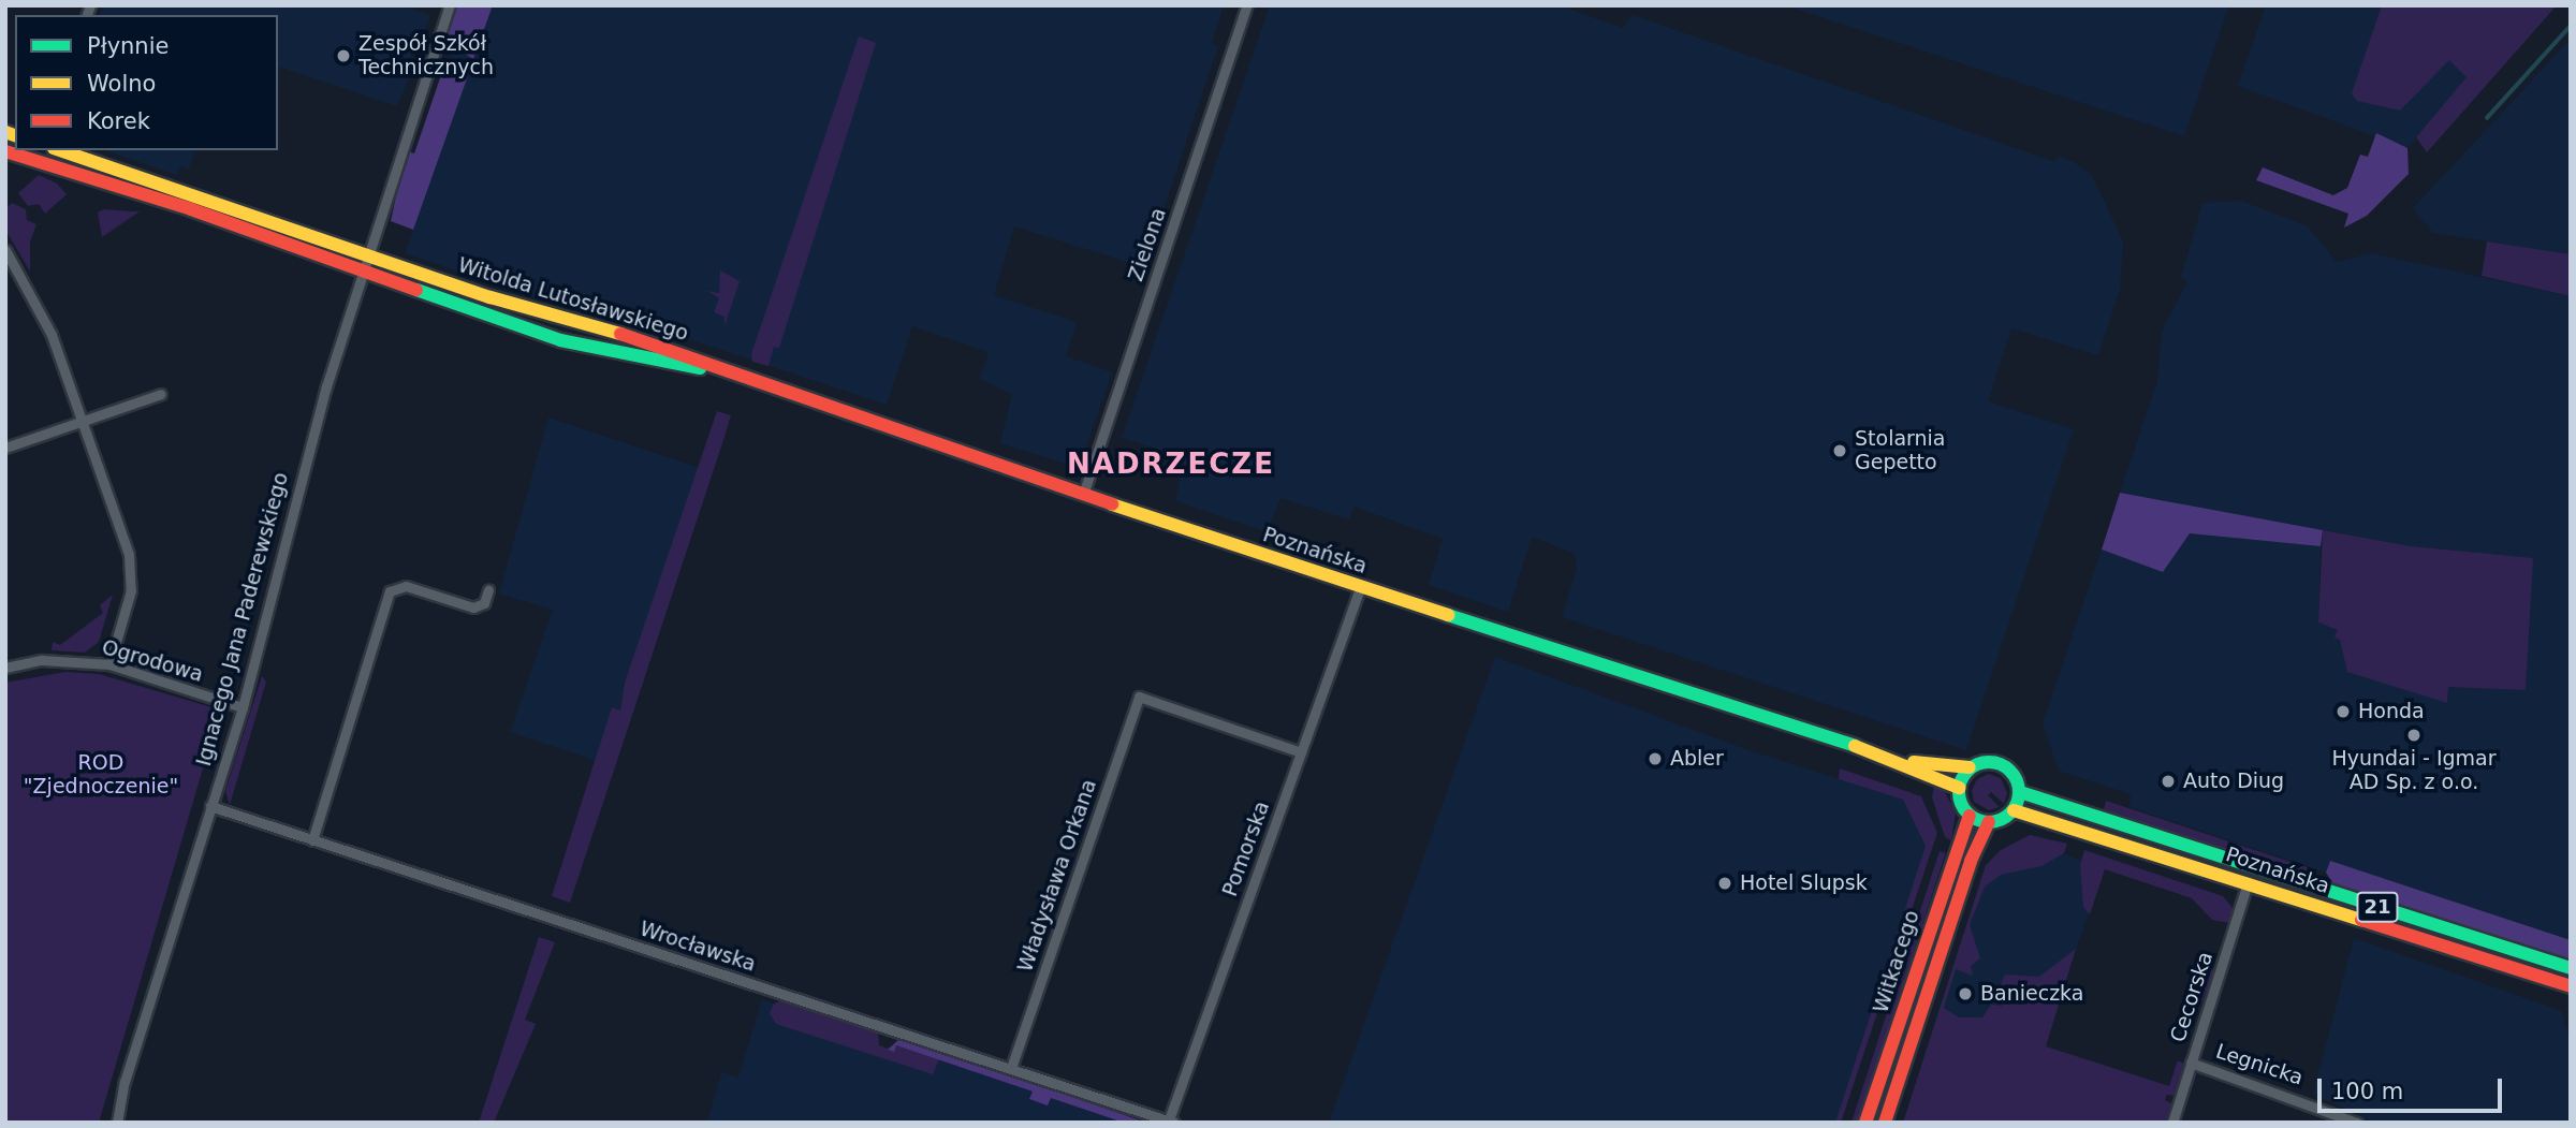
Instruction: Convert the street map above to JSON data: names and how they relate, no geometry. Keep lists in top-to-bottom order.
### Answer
{
  "streets": {
    "main road": [
      "Witolda Lutosławskiego",
      "Poznańska",
      "21",
      "Witkacego"
    ],
    "street": [
      "Zielona",
      "Ignacego Jana Paderewskiego",
      "Ogrodowa",
      "Pomorska",
      "Władysława Orkana",
      "Wrocławska",
      "Cecorska",
      "Legnicka"
    ]
  },
  "crossings": [
    ["Zielona", "Poznańska"],
    ["Witolda Lutosławskiego", "Poznańska"],
    ["Witolda Lutosławskiego", "Ignacego Jana Paderewskiego"],
    ["Poznańska", "Pomorska"],
    ["Poznańska", "Witkacego"],
    ["Poznańska", "Cecorska"],
    ["Ignacego Jana Paderewskiego", "Ogrodowa"],
    ["Ignacego Jana Paderewskiego", "Wrocławska"],
    ["Pomorska", "Władysława Orkana"],
    ["Pomorska", "Wrocławska"],
    ["Władysława Orkana", "Wrocławska"],
    ["Cecorska", "Legnicka"]
  ],
  "districts": ["NADRZECZE"],
  "parks": ["ROD \"Zjednoczenie\""],
  "places": [
    "Zespół Szkół Technicznych",
    "Stolarnia Gepetto",
    "Honda",
    "Hyundai - Igmar AD Sp. z o.o.",
    "Abler",
    "Auto Diug",
    "Hotel Slupsk",
    "Banieczka"
  ],
  "legend": ["Płynnie", "Wolno", "Korek"],
  "scale_bar": "100 m"
}
